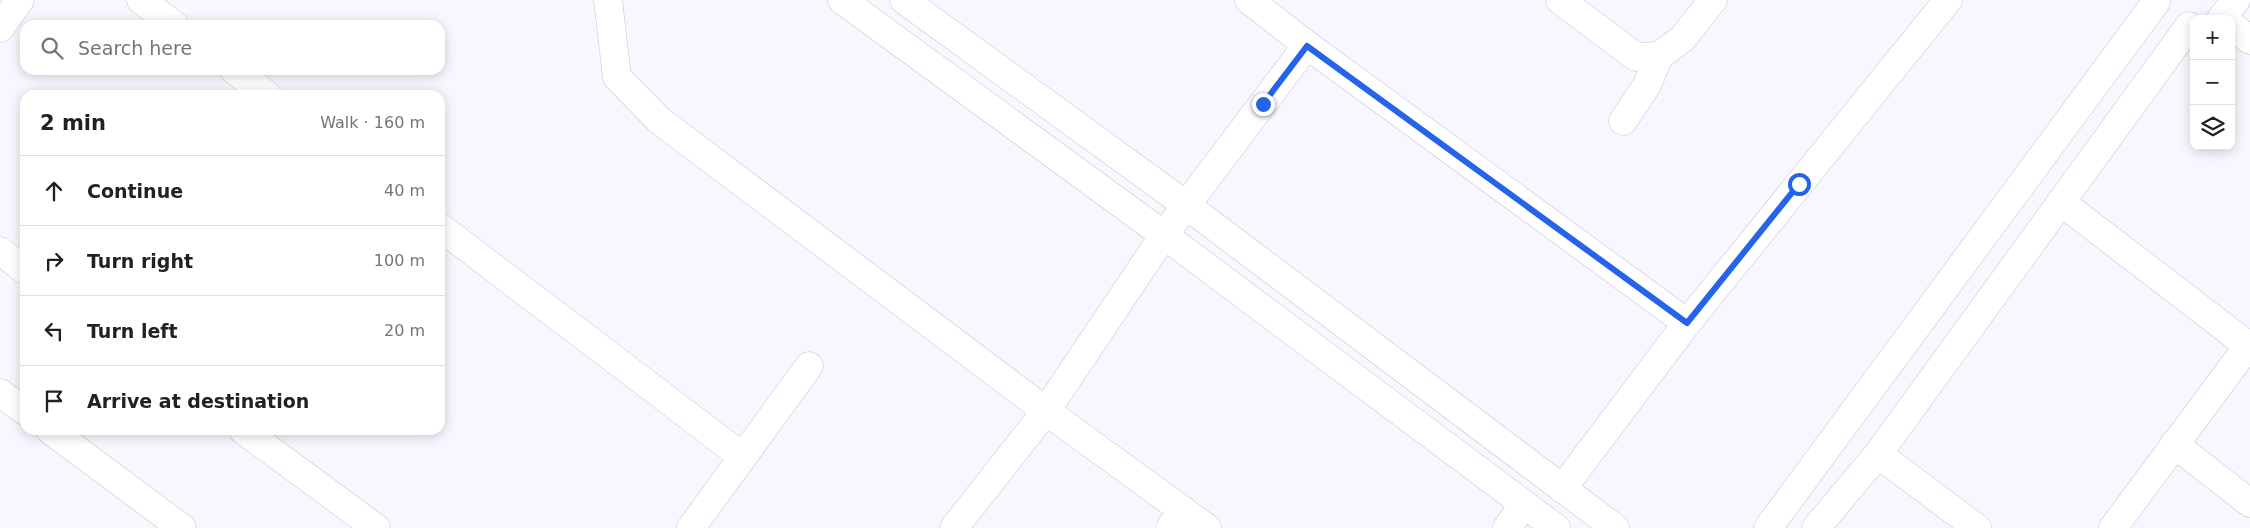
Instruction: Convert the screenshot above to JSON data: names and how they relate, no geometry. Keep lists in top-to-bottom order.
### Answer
{
  "page": {
    "map_buttons": ["+", "−"],
    "search": "Search here",
    "heading": ["2 min", "Walk · 160 m"],
    "list": [
      ["Continue", "40 m"],
      ["Turn right", "100 m"],
      ["Turn left", "20 m"],
      "Arrive at destination"
    ]
  }
}
